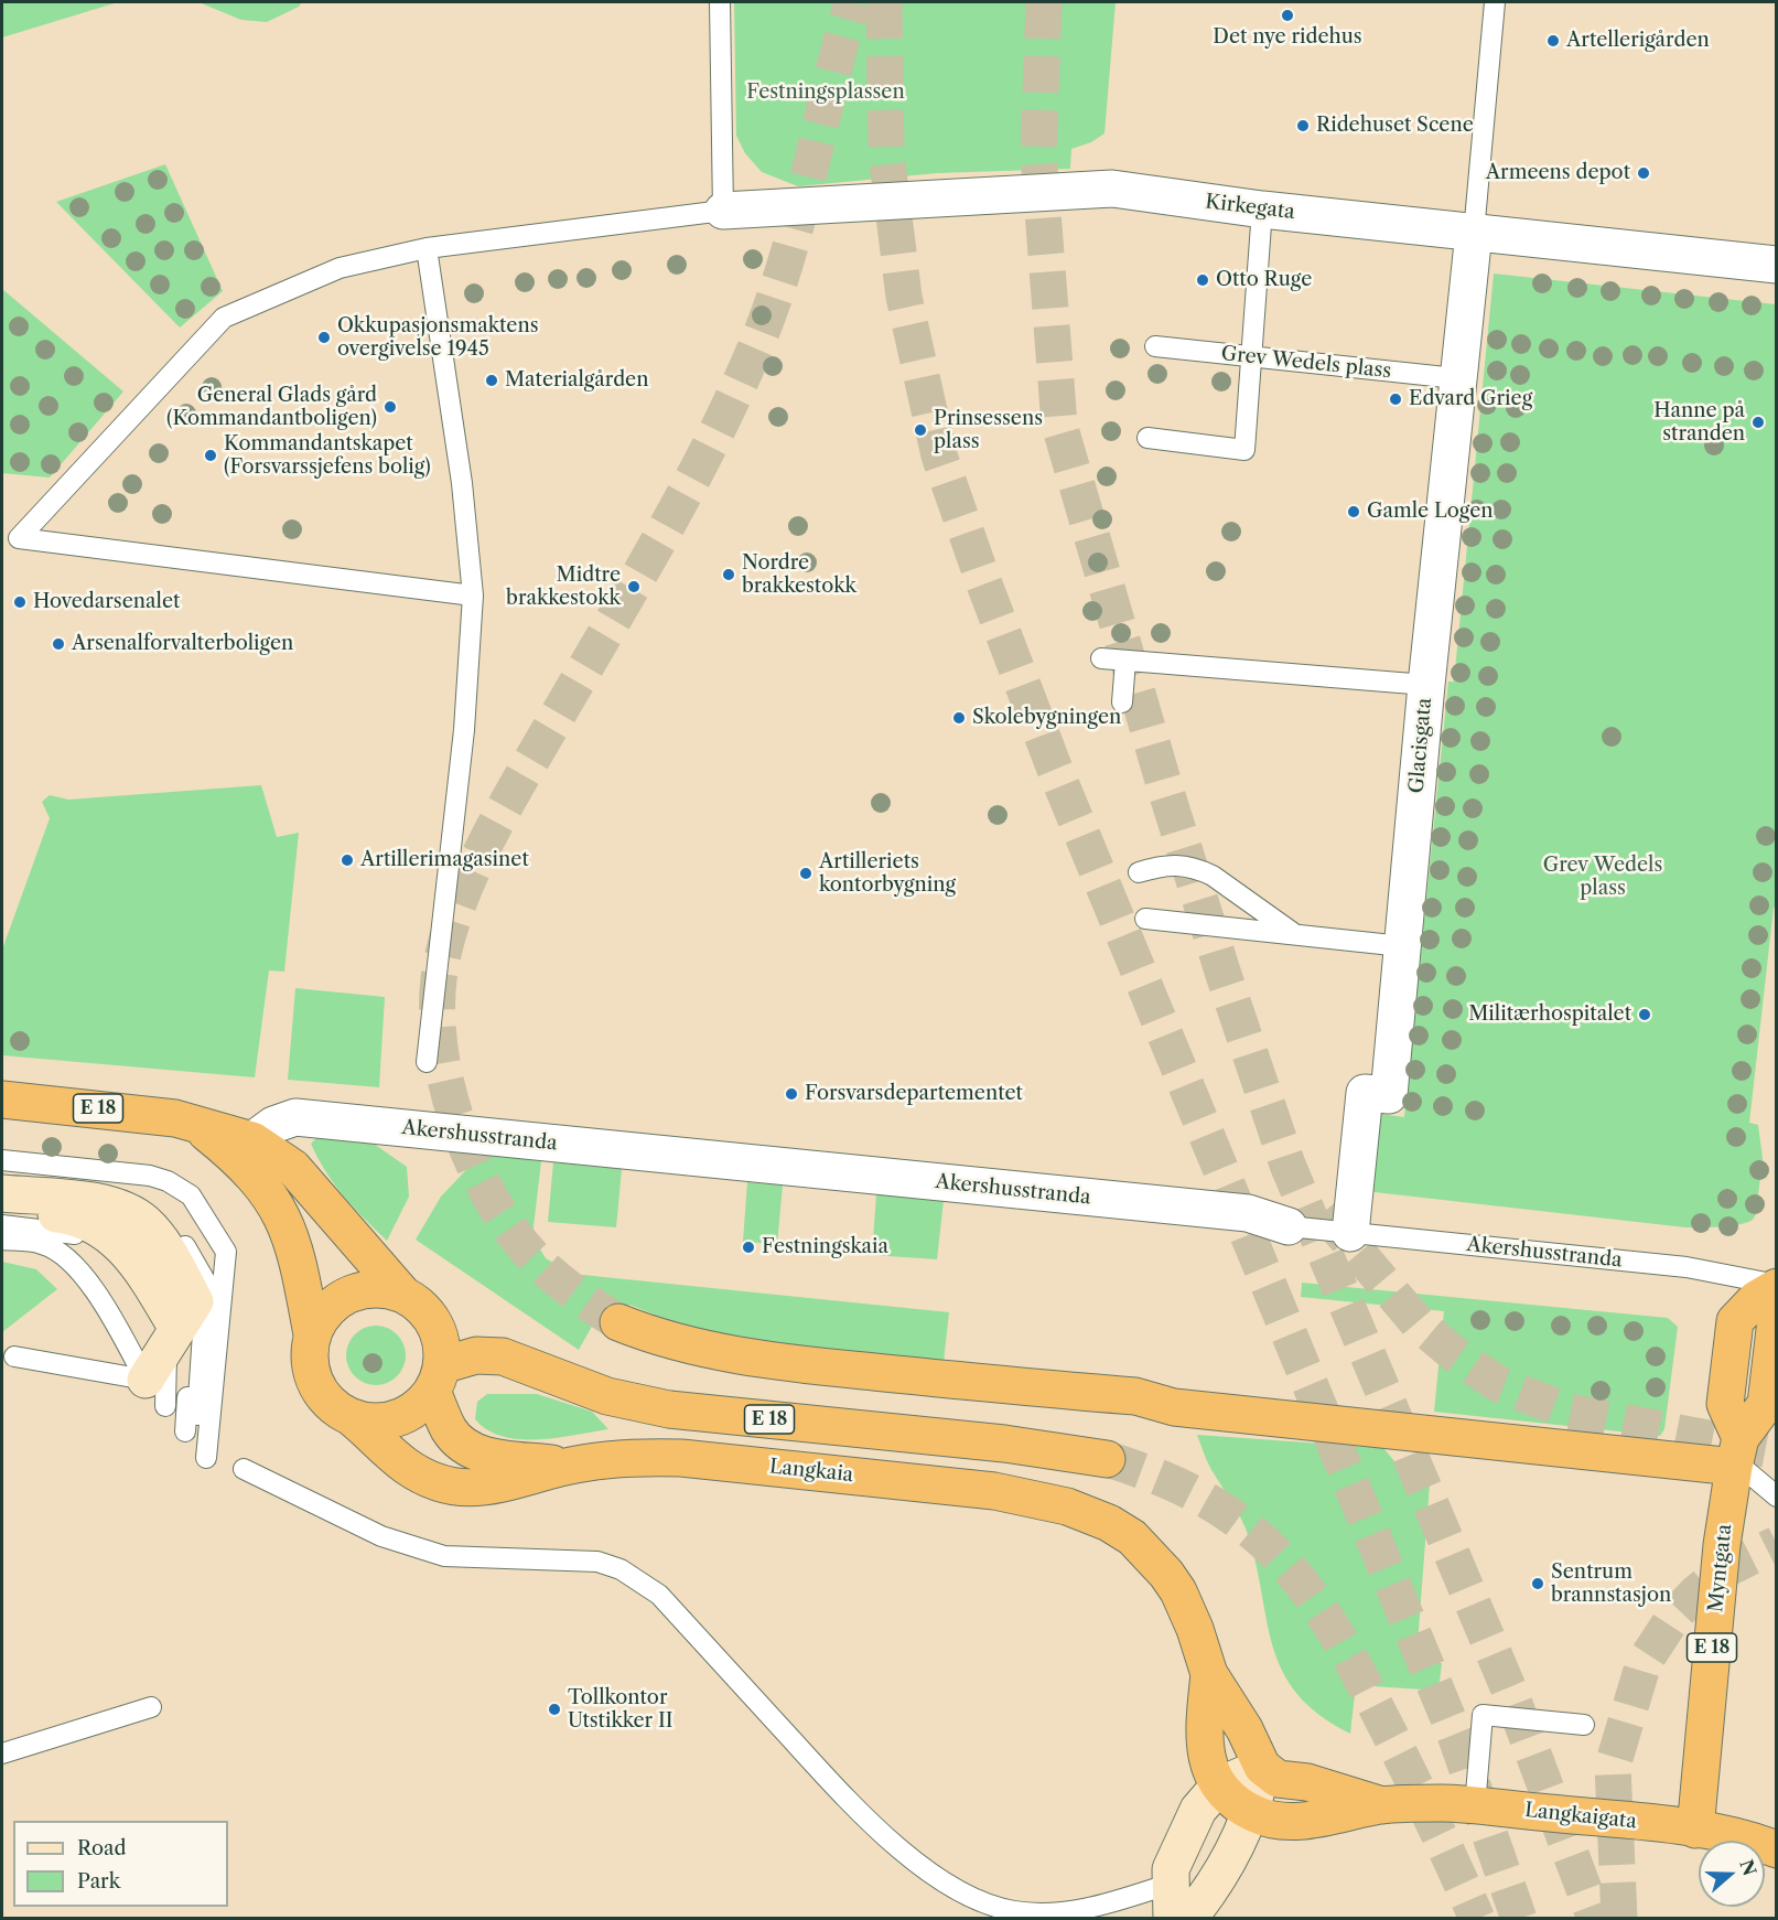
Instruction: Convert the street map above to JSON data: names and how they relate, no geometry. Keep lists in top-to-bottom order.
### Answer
{
  "streets": {
    "highway": [
      "E 18",
      "Langkaia",
      "Myntgata",
      "Langkaigata"
    ],
    "street": ["Kirkegata", "Glacisgata", "Akershusstranda"],
    "lane": ["Grev Wedels plass"]
  },
  "crossings": [
    ["Kirkegata", "Glacisgata"],
    ["Grev Wedels plass", "Glacisgata"],
    ["Glacisgata", "Akershusstranda"],
    ["E 18", "Akershusstranda"],
    ["E 18", "Langkaia"],
    ["E 18", "Langkaigata"],
    ["Myntgata", "Langkaigata"]
  ],
  "parks": ["Festningsplassen", "Grev Wedels plass"],
  "places": [
    "Det nye ridehus",
    "Artellerigården",
    "Ridehuset Scene",
    "Armeens depot",
    "Otto Ruge",
    "Okkupasjonsmaktens overgivelse 1945",
    "Materialgården",
    "Edvard Grieg",
    "General Glads gård (Kommandantboligen)",
    "Hanne på stranden",
    "Prinsessens plass",
    "Kommandantskapet (Forsvarssjefens bolig)",
    "Gamle Logen",
    "Nordre brakkestokk",
    "Midtre brakkestokk",
    "Hovedarsenalet",
    "Arsenalforvalterboligen",
    "Skolebygningen",
    "Artillerimagasinet",
    "Artilleriets kontorbygning",
    "Militærhospitalet",
    "Forsvarsdepartementet",
    "Festningskaia",
    "Sentrum brannstasjon",
    "Tollkontor Utstikker II"
  ],
  "legend": ["Road", "Park"],
  "north": "right"
}
